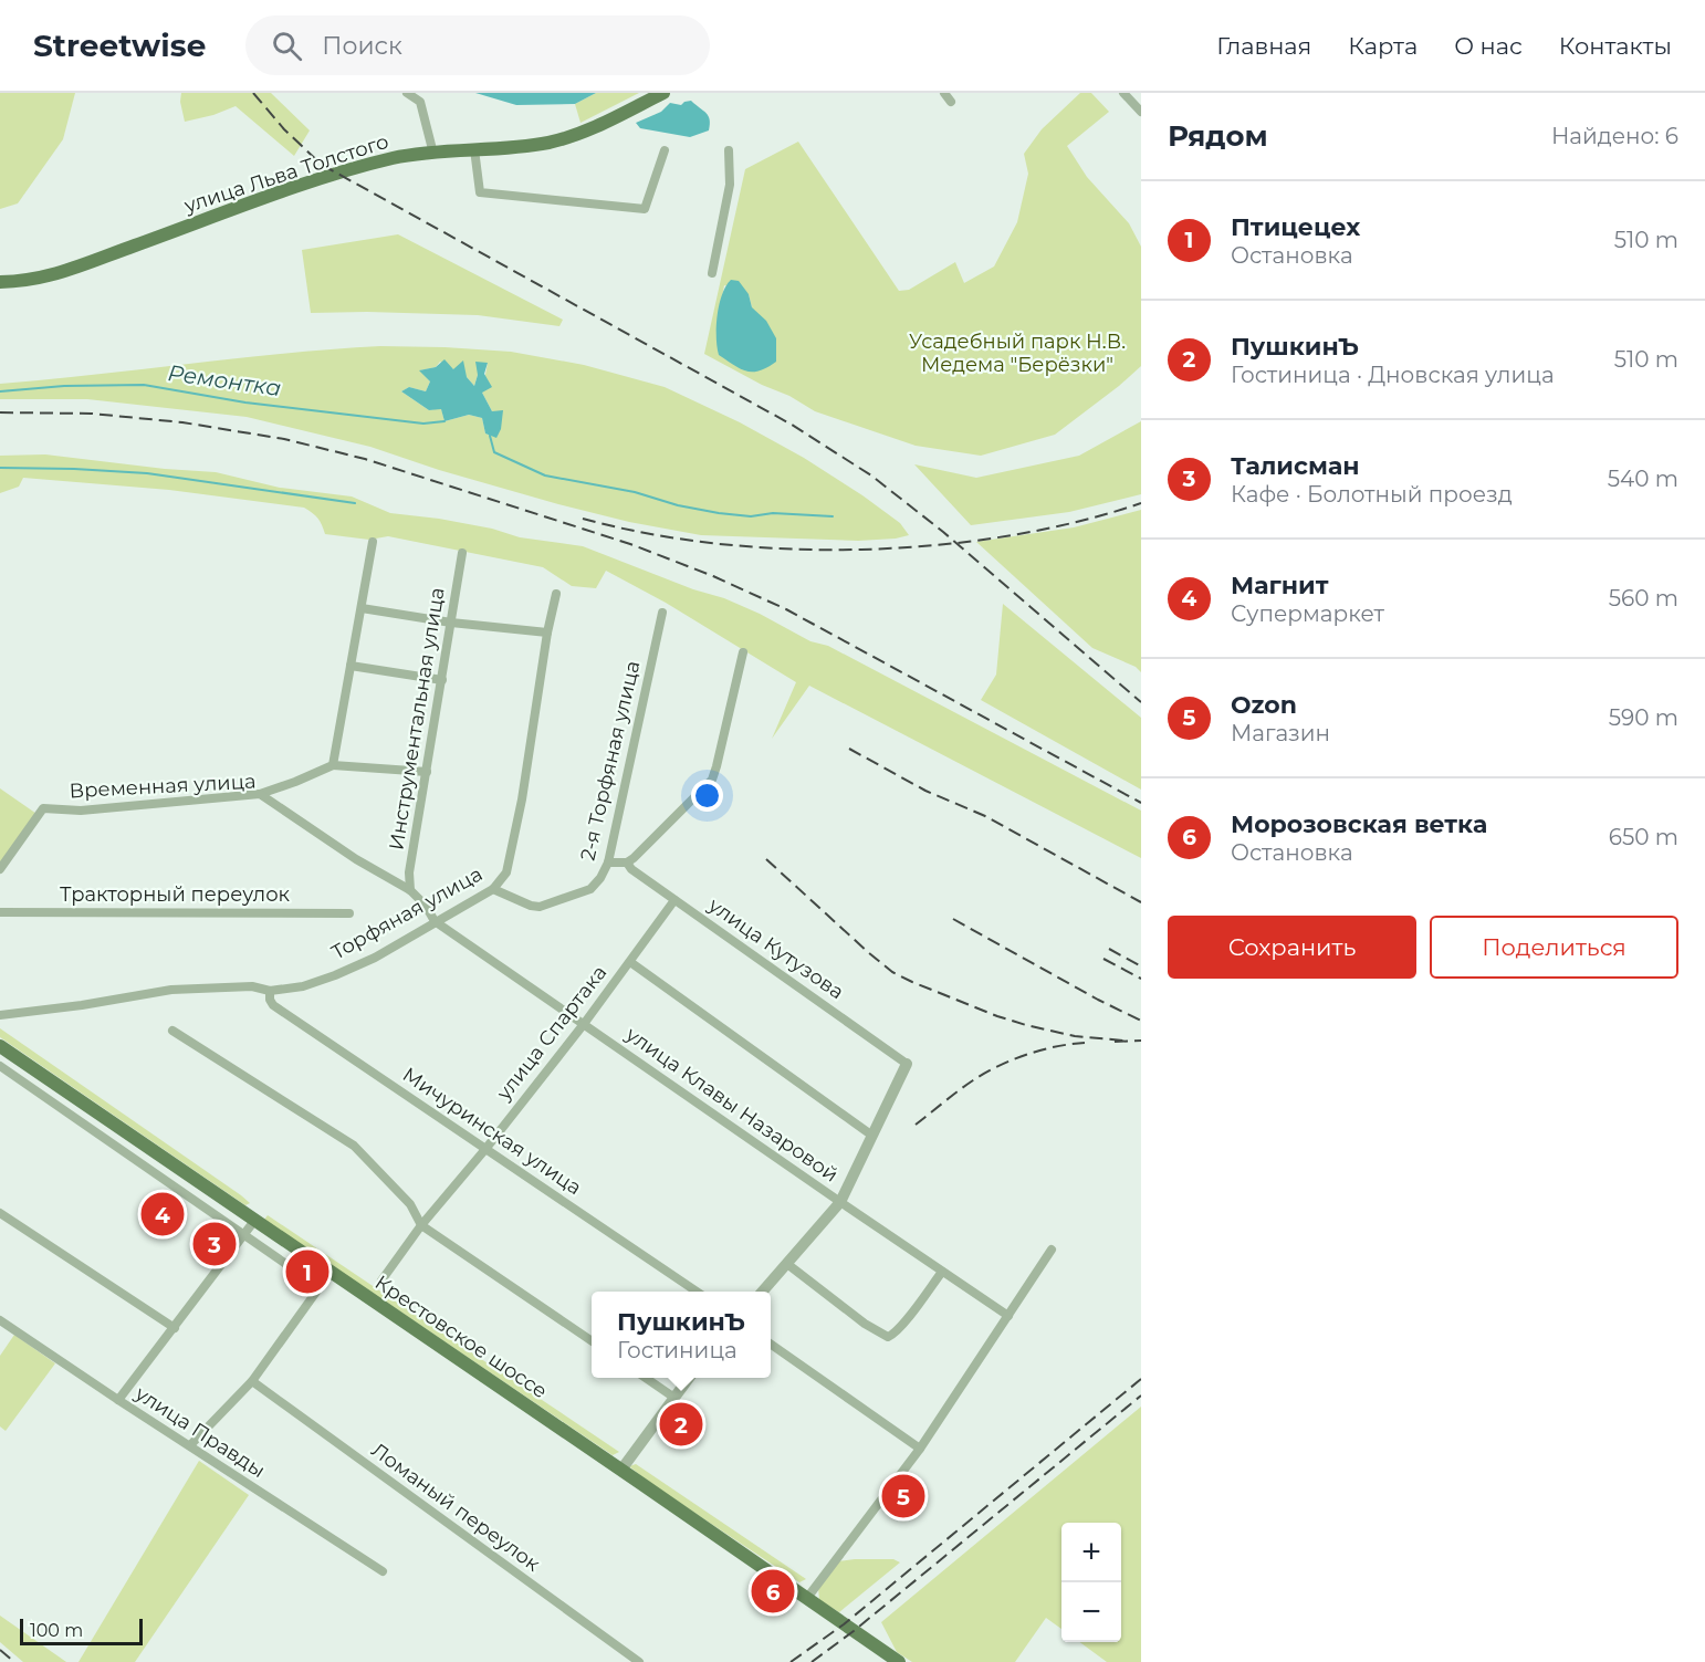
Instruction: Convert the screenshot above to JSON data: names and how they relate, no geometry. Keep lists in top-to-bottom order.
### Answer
{
  "streets": {
    "main road": ["улица Льва Толстого", "Крестовское шоссе"],
    "street": [
      "Инструментальная улица",
      "2-я Торфяная улица",
      "Временная улица",
      "Тракторный переулок",
      "Торфяная улица",
      "улица Кутузова",
      "улица Спартака",
      "улица Клавы Назаровой",
      "Мичуринская улица",
      "улица Правды",
      "Ломаный переулок"
    ]
  },
  "crossings": [
    ["Инструментальная улица", "Временная улица"],
    ["2-я Торфяная улица", "Торфяная улица"],
    ["Временная улица", "Торфяная улица"],
    ["Временная улица", "улица Клавы Назаровой"],
    ["Торфяная улица", "улица Клавы Назаровой"],
    ["Торфяная улица", "Мичуринская улица"],
    ["улица Кутузова", "улица Спартака"],
    ["улица Спартака", "улица Клавы Назаровой"],
    ["улица Спартака", "Мичуринская улица"]
  ],
  "water": ["Ремонтка"],
  "parks": ["Усадебный парк Н.В. Медема \"Берёзки\""],
  "scale_bar": "100 m",
  "page": {
    "header": "Streetwise",
    "search": "Поиск",
    "nav": [
      "Главная",
      "Карта",
      "О нас",
      "Контакты"
    ],
    "heading": ["Рядом", "Найдено: 6"],
    "list": [
      {
        "mark": "1",
        "name": "Птицецех",
        "note": "Остановка",
        "value": "510 m"
      },
      {
        "mark": "2",
        "name": "ПушкинЪ",
        "note": "Гостиница · Дновская улица",
        "value": "510 m"
      },
      {
        "mark": "3",
        "name": "Талисман",
        "note": "Кафе · Болотный проезд",
        "value": "540 m"
      },
      {
        "mark": "4",
        "name": "Магнит",
        "note": "Супермаркет",
        "value": "560 m"
      },
      {
        "mark": "5",
        "name": "Ozon",
        "note": "Магазин",
        "value": "590 m"
      },
      {
        "mark": "6",
        "name": "Морозовская ветка",
        "note": "Остановка",
        "value": "650 m"
      }
    ],
    "buttons": ["Сохранить", "Поделиться"],
    "pins": [
      "4",
      "3",
      "1",
      "2",
      "5",
      "6"
    ],
    "popup": ["ПушкинЪ", "Гостиница"],
    "map_buttons": ["+", "−"],
    "scale": "100 m"
  }
}
